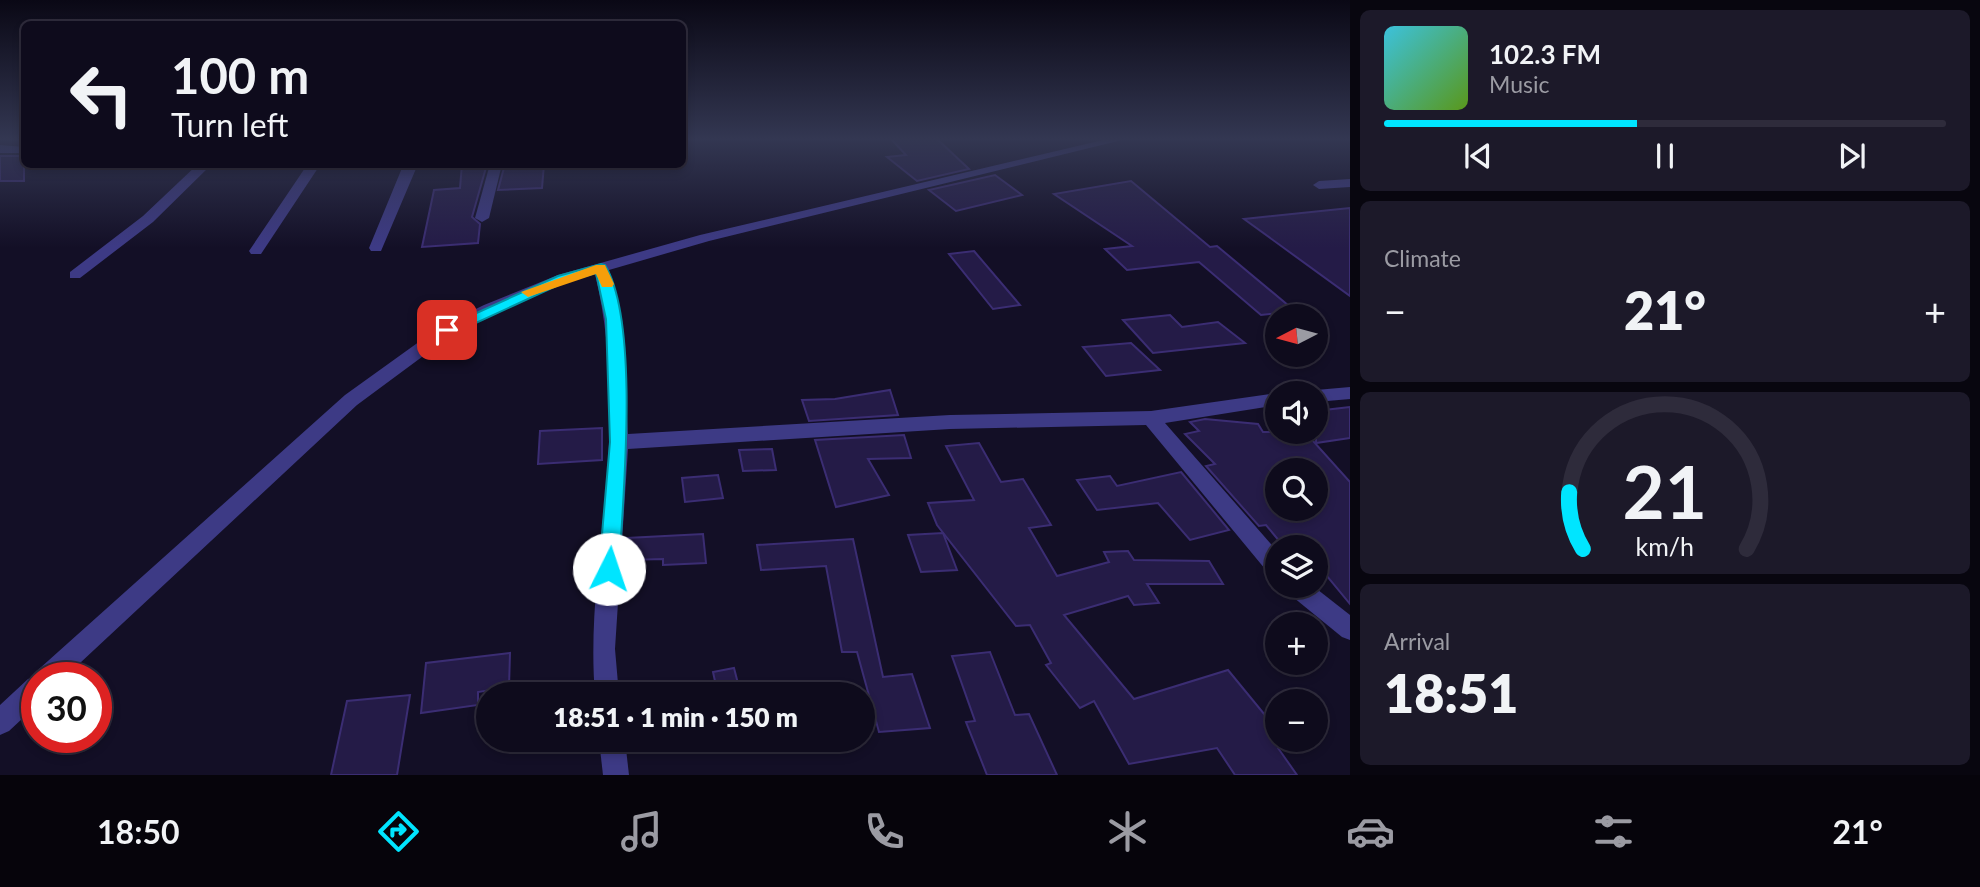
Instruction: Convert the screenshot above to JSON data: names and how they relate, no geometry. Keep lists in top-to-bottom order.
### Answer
{
  "north": "left",
  "page": {
    "turn": ["100 m", "Turn left"],
    "song": ["102.3 FM", "Music"],
    "tile": [
      "Climate",
      ["Arrival", "18:51"]
    ],
    "heat": ["−", "21°", "+"],
    "map_buttons": ["+", "−"],
    "limit": "30",
    "trip": "18:51 · 1 min · 150 m",
    "tabs": ["18:50", "21°"],
    "gauge": ["21", "km/h"]
  }
}
